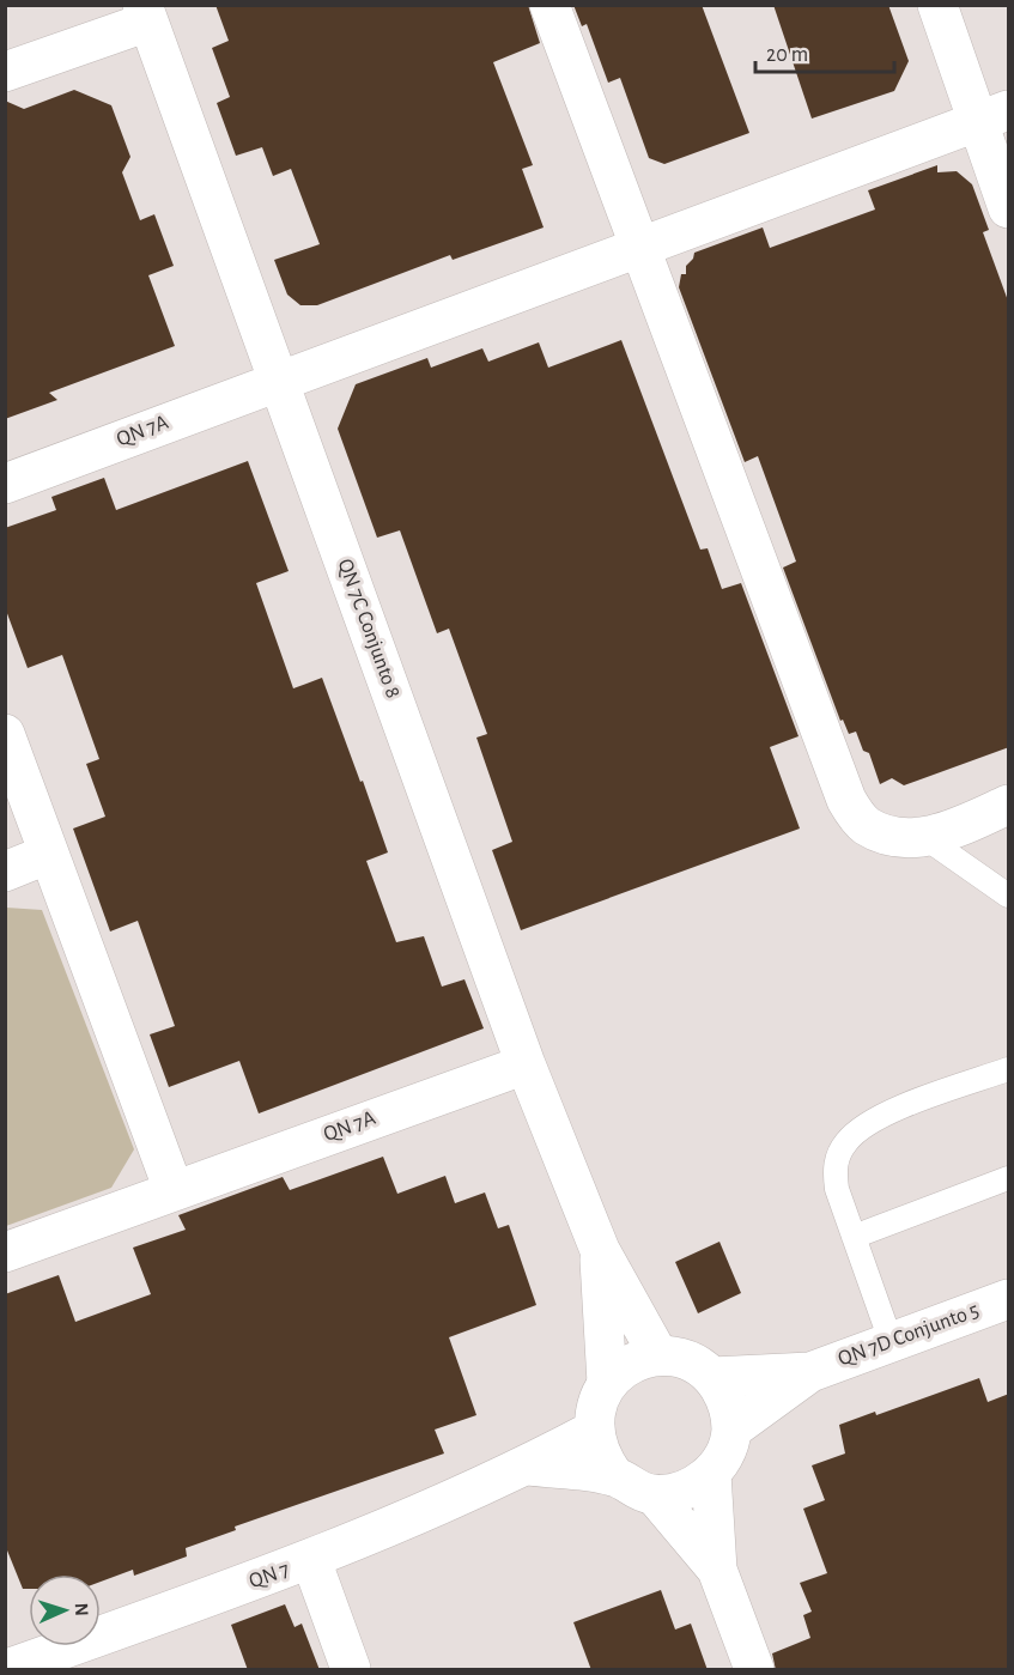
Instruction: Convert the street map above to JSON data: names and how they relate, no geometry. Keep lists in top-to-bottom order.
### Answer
{
  "streets": {
    "street": [
      "QN 7A",
      "QN 7C Conjunto 8",
      "QN 7D Conjunto 5",
      "QN 7"
    ]
  },
  "crossings": [
    ["QN 7A", "QN 7C Conjunto 8"],
    ["QN 7C Conjunto 8", "QN 7D Conjunto 5"],
    ["QN 7C Conjunto 8", "QN 7"],
    ["QN 7D Conjunto 5", "QN 7"]
  ],
  "scale_bar": "20 m",
  "north": "right"
}
